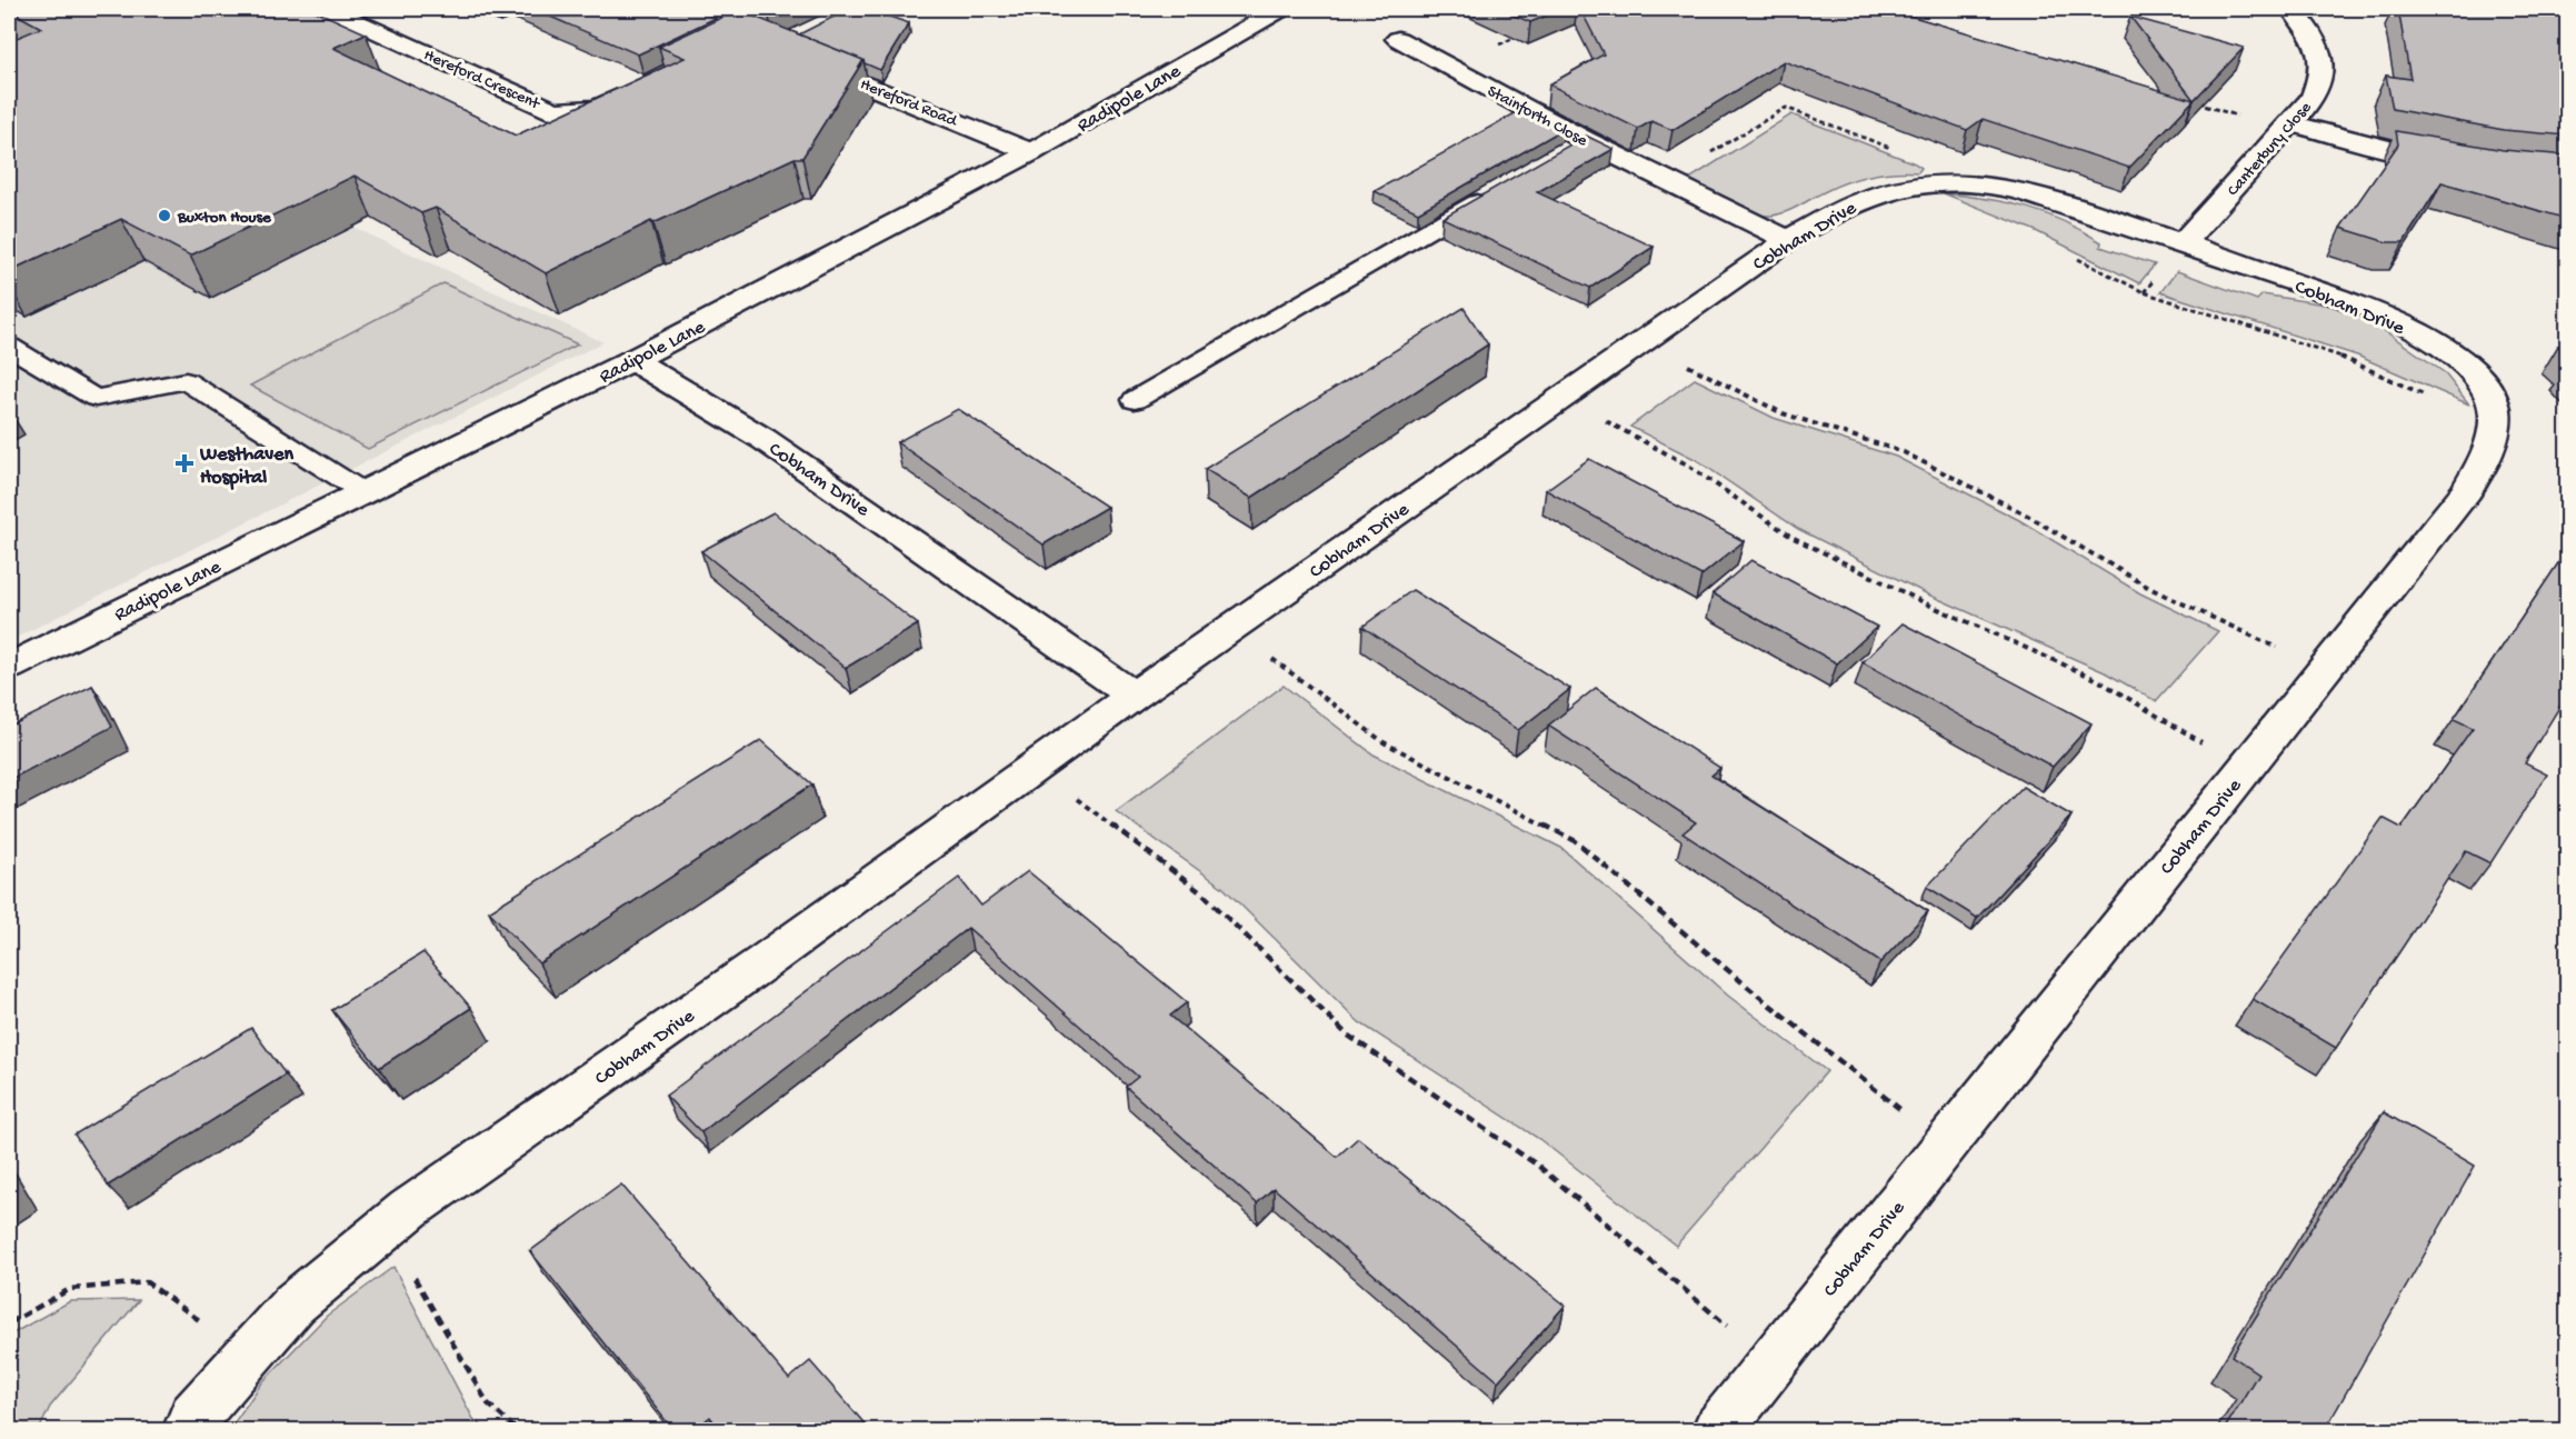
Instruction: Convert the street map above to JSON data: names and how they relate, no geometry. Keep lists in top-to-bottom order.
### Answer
{
  "streets": {
    "street": [
      "Hereford Crescent",
      "Radipole Lane",
      "Hereford Road",
      "Stainforth Close",
      "Canterbury Close",
      "Cobham Drive"
    ]
  },
  "crossings": [
    ["Radipole Lane", "Hereford Road"],
    ["Radipole Lane", "Cobham Drive"],
    ["Stainforth Close", "Cobham Drive"],
    ["Canterbury Close", "Cobham Drive"]
  ],
  "places": {
    "other": ["Buxton House"],
    "health": ["Westhaven Hospital"]
  }
}
